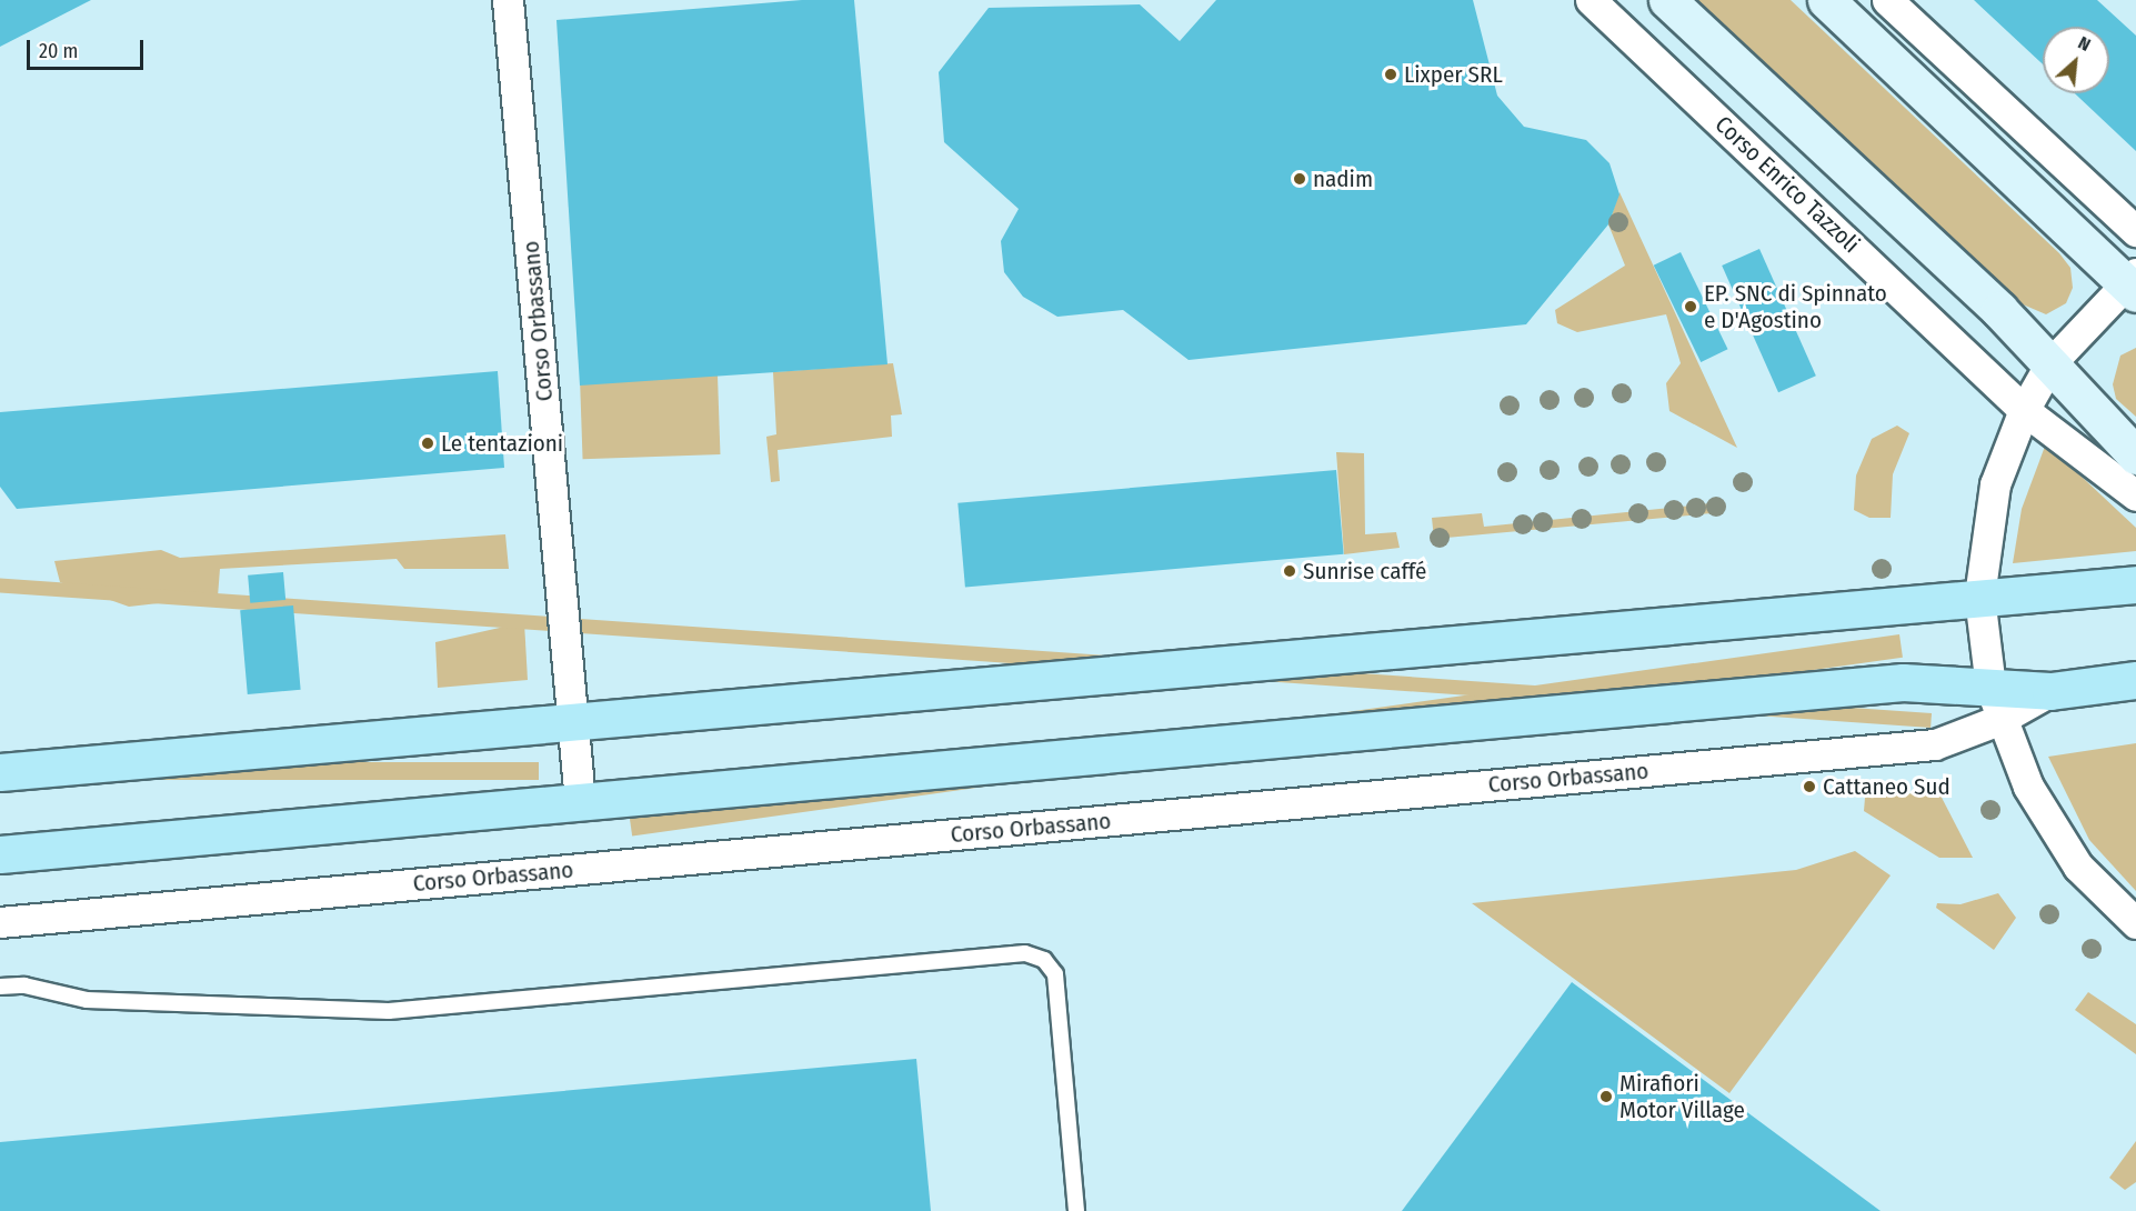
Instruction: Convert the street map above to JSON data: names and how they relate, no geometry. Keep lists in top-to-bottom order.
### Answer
{
  "streets": {
    "main road": ["Corso Orbassano"],
    "street": ["Corso Enrico Tazzoli"]
  },
  "places": [
    "Lixper SRL",
    "nadim",
    "EP. SNC di Spinnato e D'Agostino",
    "Le tentazioni",
    "Sunrise caffé",
    "Cattaneo Sud",
    "Mirafiori Motor Village"
  ],
  "scale_bar": "20 m",
  "north": "top right"
}
